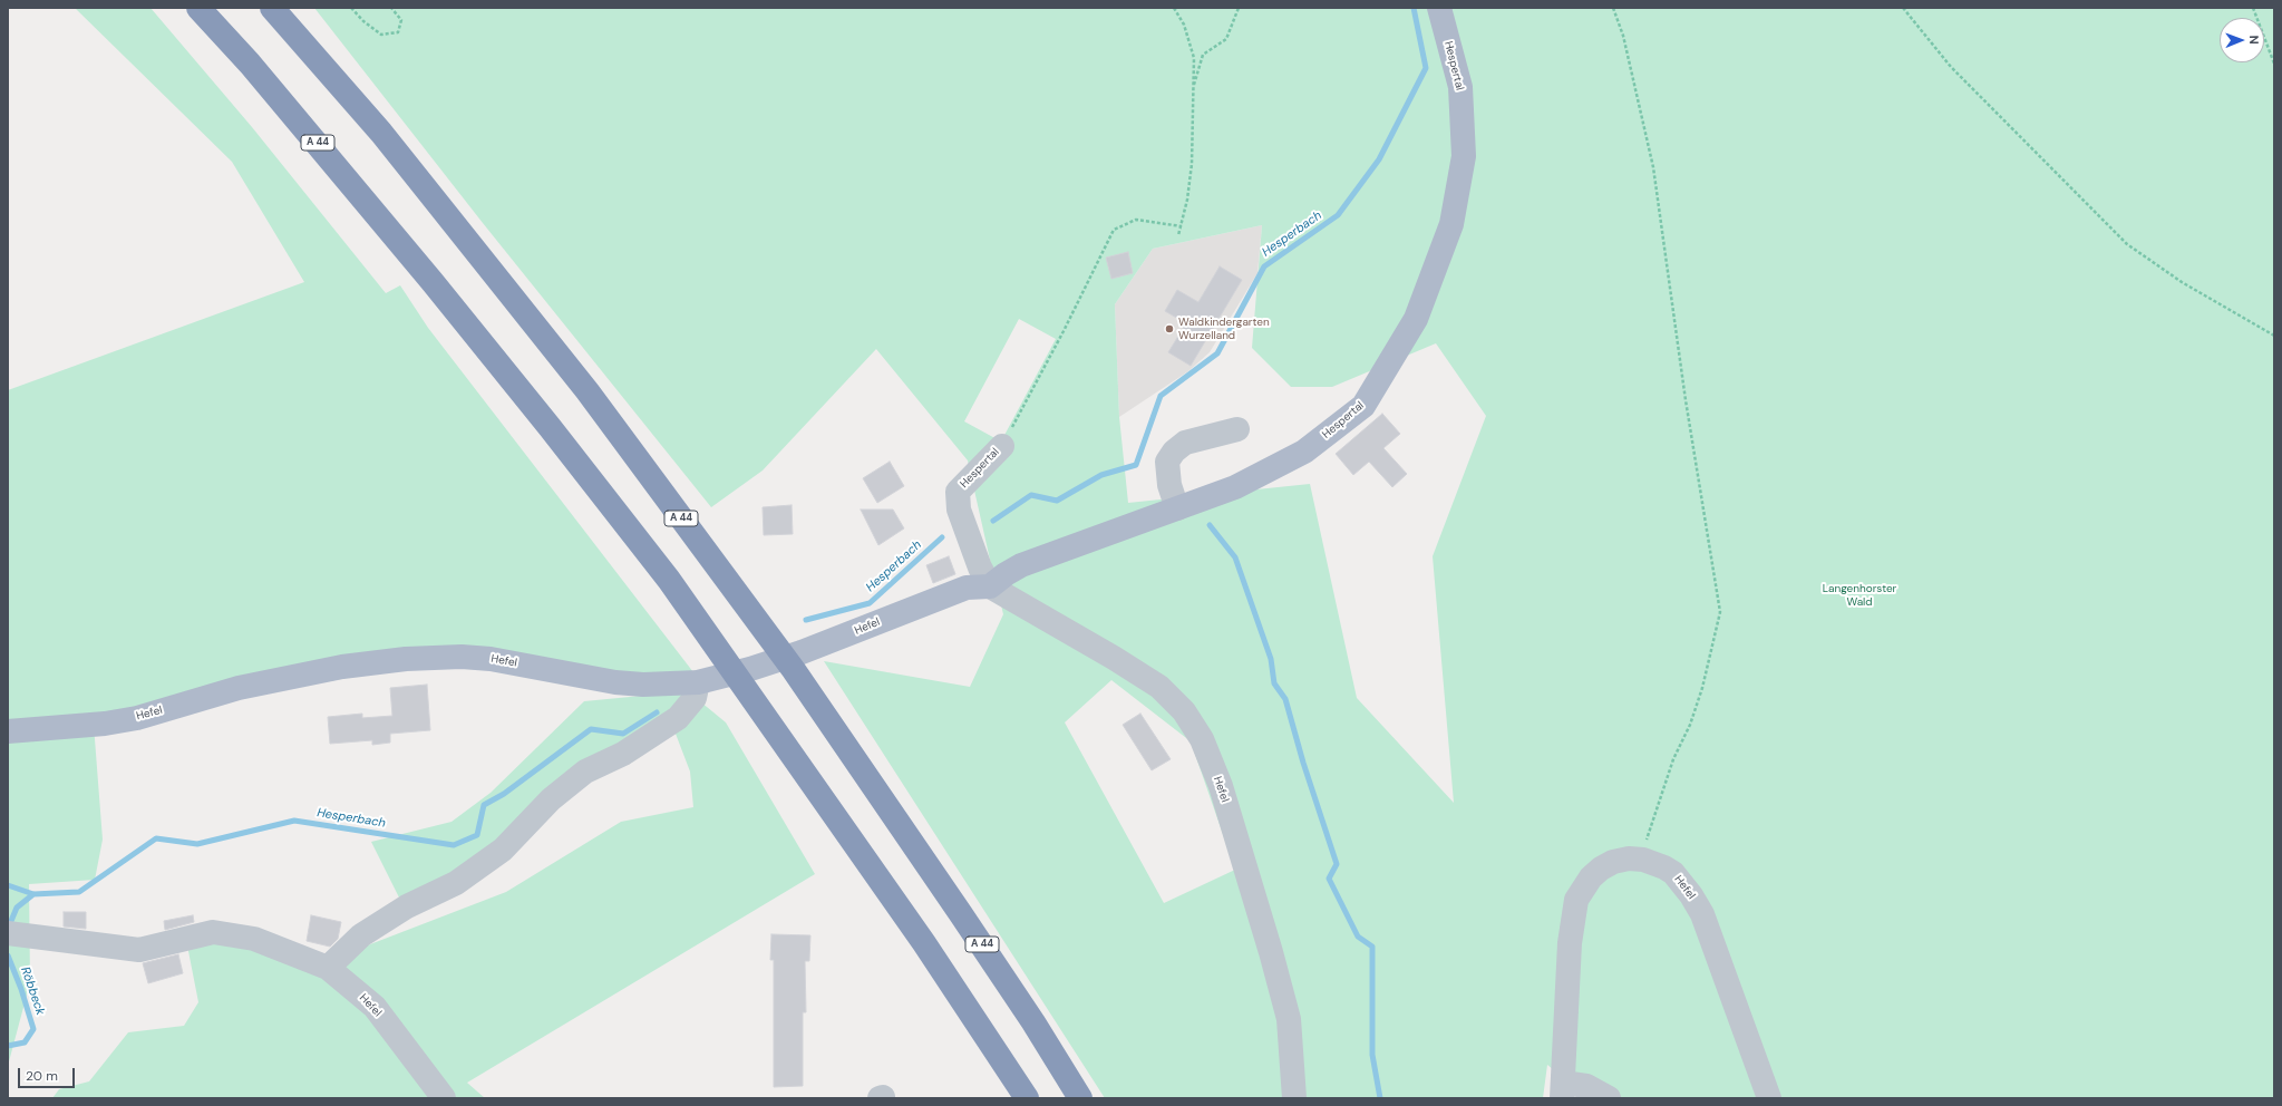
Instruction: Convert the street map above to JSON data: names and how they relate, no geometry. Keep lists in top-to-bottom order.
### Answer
{
  "streets": {
    "highway": ["A 44"],
    "main road": ["Hespertal", "Hefel"]
  },
  "crossings": [
    ["Hespertal", "Hefel"]
  ],
  "water": ["Hesperbach", "Röbbeck"],
  "parks": ["Langenhorster Wald"],
  "places": ["Waldkindergarten Wurzelland"],
  "scale_bar": "20 m",
  "north": "right"
}
